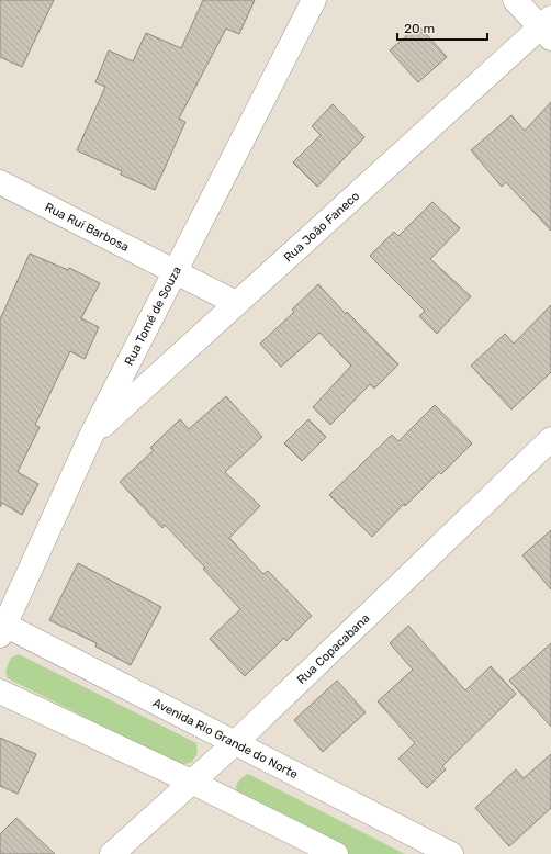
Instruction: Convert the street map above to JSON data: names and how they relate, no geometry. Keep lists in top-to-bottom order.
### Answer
{
  "streets": {
    "street": [
      "Rua João Faneco",
      "Rua Rui Barbosa",
      "Rua Tomé de Souza",
      "Rua Copacabana",
      "Avenida Rio Grande do Norte"
    ]
  },
  "crossings": [
    ["Rua João Faneco", "Rua Rui Barbosa"],
    ["Rua João Faneco", "Rua Tomé de Souza"],
    ["Rua Rui Barbosa", "Rua Tomé de Souza"],
    ["Rua Tomé de Souza", "Avenida Rio Grande do Norte"],
    ["Rua Copacabana", "Avenida Rio Grande do Norte"]
  ],
  "scale_bar": "20 m"
}
